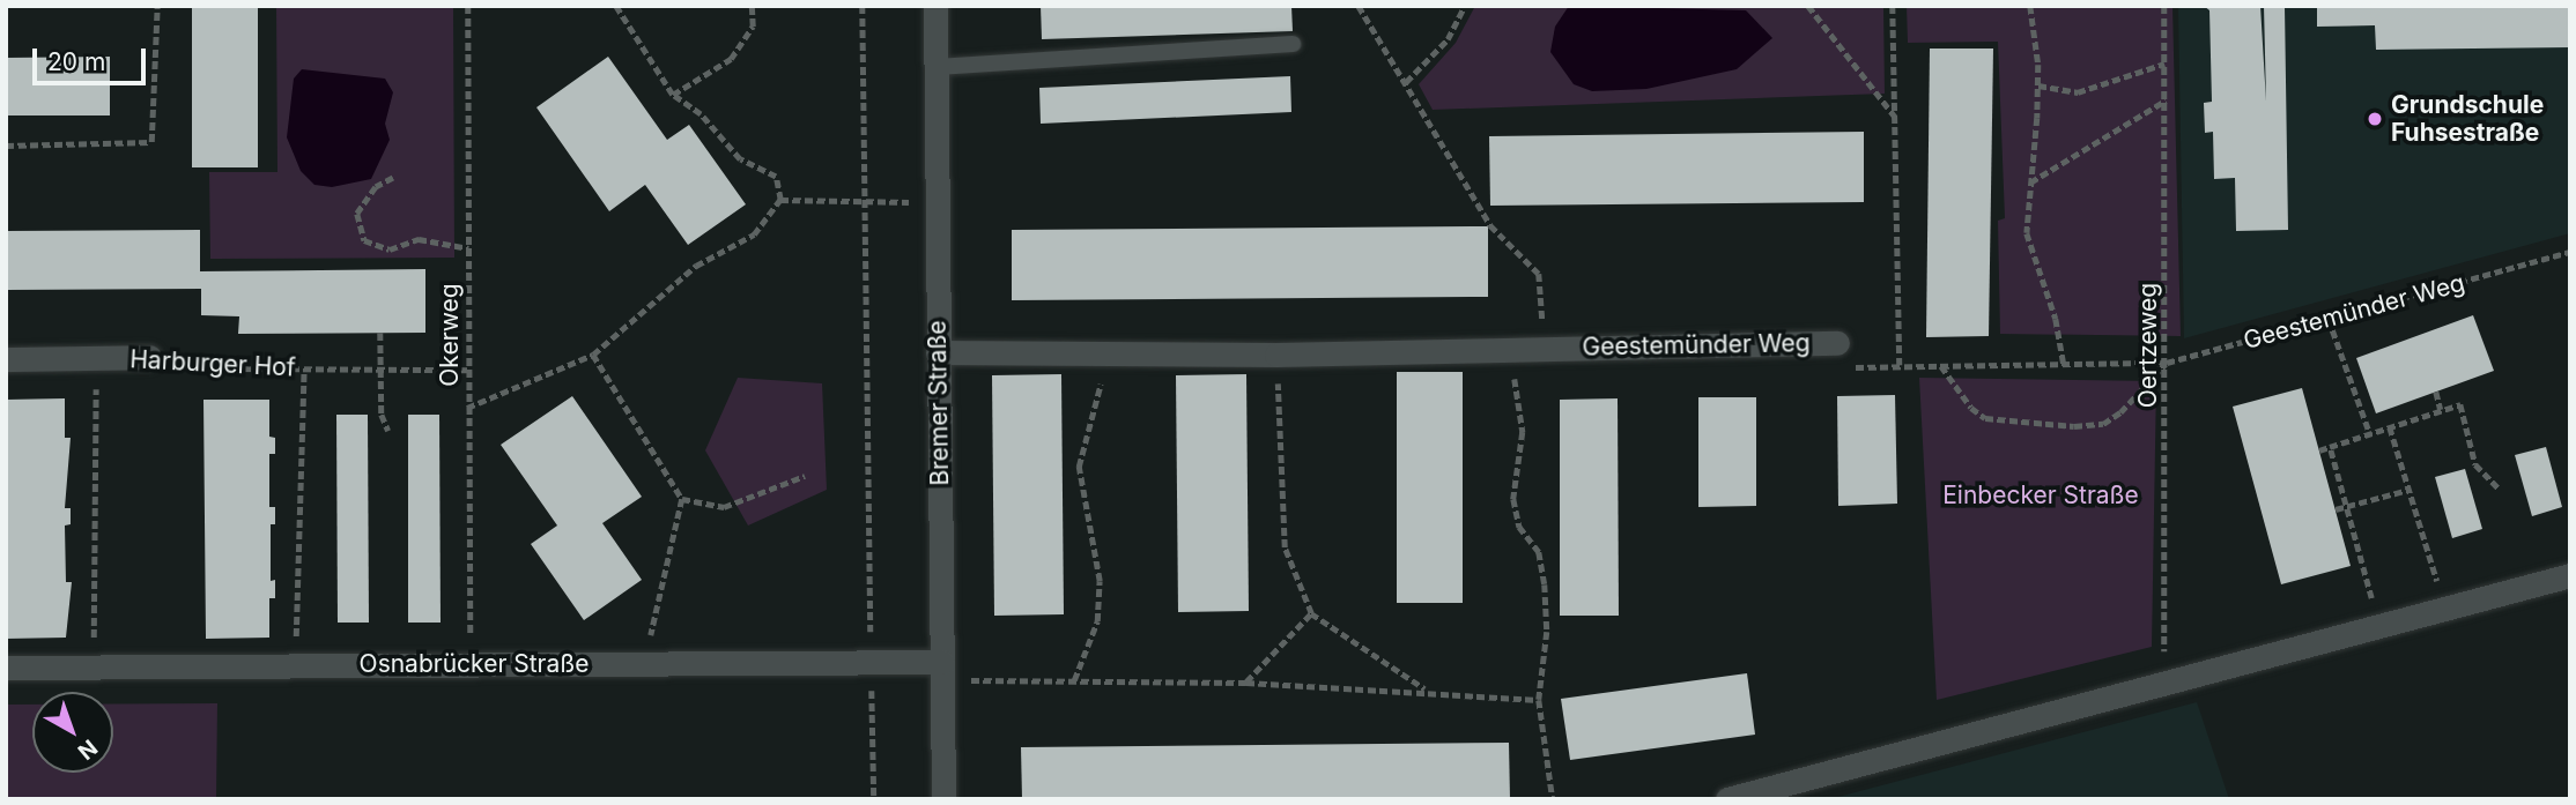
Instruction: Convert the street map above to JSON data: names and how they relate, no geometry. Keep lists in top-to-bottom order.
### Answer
{
  "streets": {
    "street": [
      "Geestemünder Weg",
      "Harburger Hof",
      "Bremer Straße",
      "Osnabrücker Straße"
    ],
    "path": ["Okerweg", "Oertzeweg"]
  },
  "crossings": [
    ["Geestemünder Weg", "Oertzeweg"],
    ["Geestemünder Weg", "Bremer Straße"],
    ["Okerweg", "Harburger Hof"],
    ["Okerweg", "Osnabrücker Straße"],
    ["Bremer Straße", "Osnabrücker Straße"]
  ],
  "parks": ["Einbecker Straße"],
  "places": ["Grundschule Fuhsestraße"],
  "scale_bar": "20 m",
  "north": "bottom right"
}
